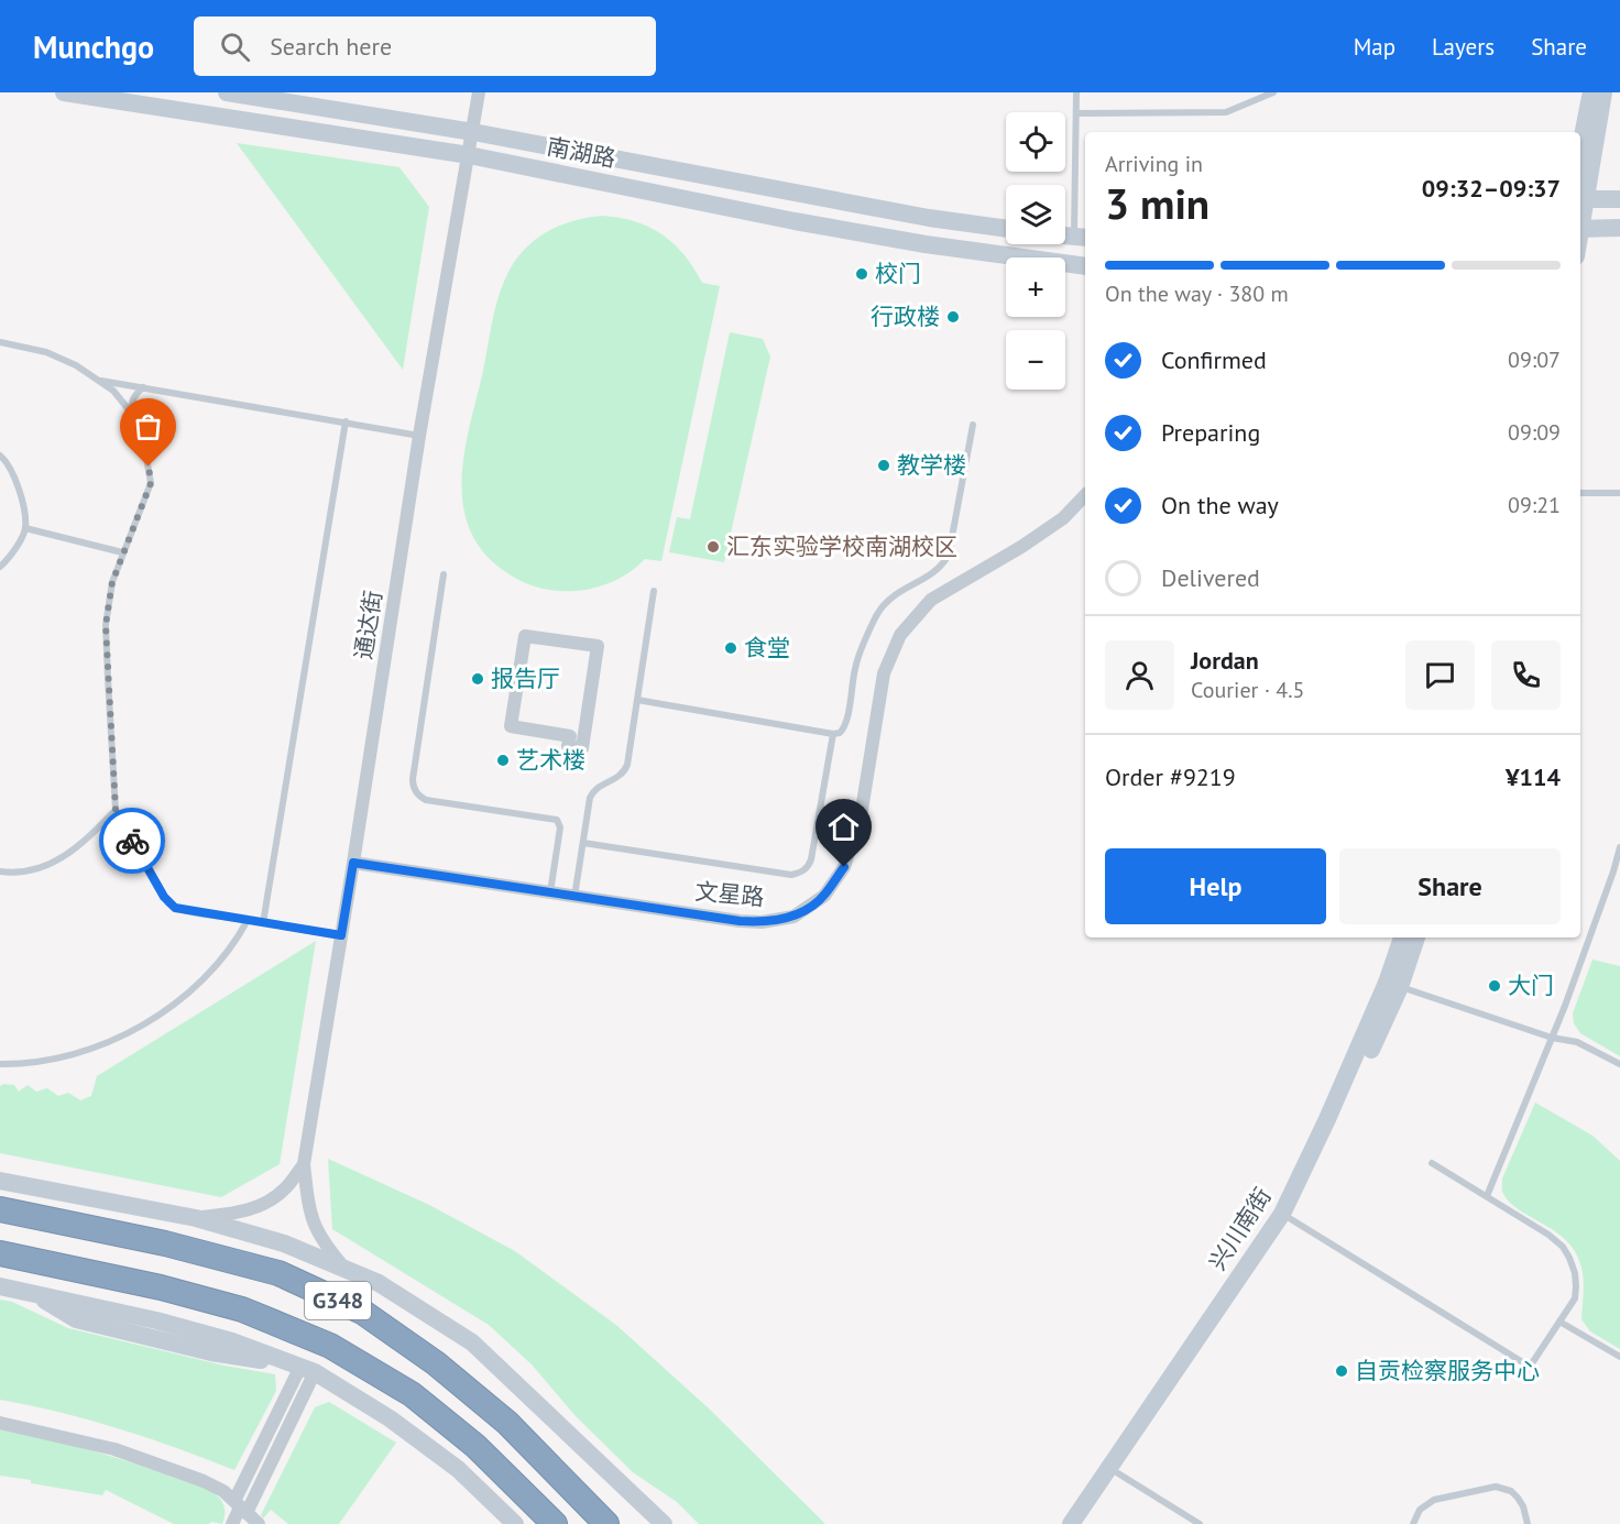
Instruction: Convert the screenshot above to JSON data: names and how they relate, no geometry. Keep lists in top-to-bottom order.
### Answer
{
  "streets": {
    "highway": ["G348"],
    "street": [
      "南湖路",
      "通达街",
      "文星路",
      "兴川南街"
    ]
  },
  "crossings": [
    ["南湖路", "通达街"],
    ["通达街", "文星路"]
  ],
  "places": [
    "校门",
    "行政楼",
    "教学楼",
    "汇东实验学校南湖校区",
    "食堂",
    "报告厅",
    "艺术楼",
    "大门",
    "自贡检察服务中心"
  ],
  "page": {
    "header": "Munchgo",
    "search": "Search here",
    "nav": ["Map", "Layers", "Share"],
    "map_buttons": ["+", "−"],
    "heading": ["3 min", "Arriving in", "09:32–09:37"],
    "panel": [
      "Jordan",
      "Courier · 4.5",
      "Order #9219",
      "¥114"
    ],
    "bar": "On the way · 380 m",
    "list": [
      ["Confirmed", "09:07"],
      ["Preparing", "09:09"],
      ["On the way", "09:21"],
      "Delivered"
    ],
    "buttons": ["Help", "Share"]
  }
}
